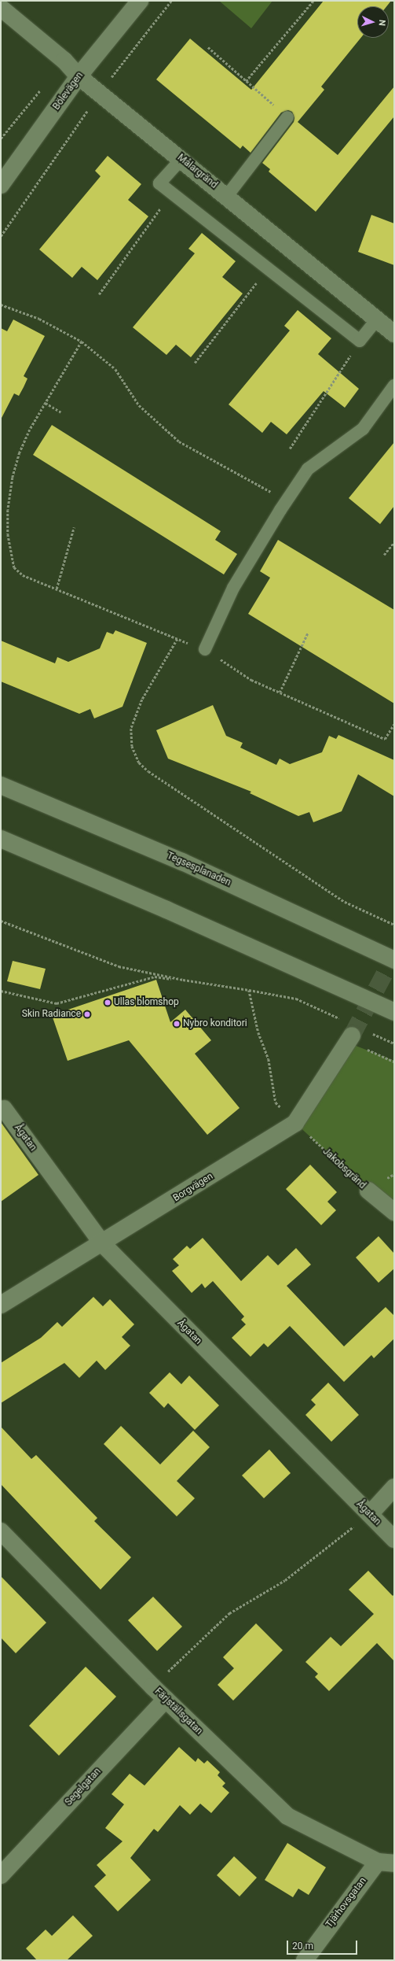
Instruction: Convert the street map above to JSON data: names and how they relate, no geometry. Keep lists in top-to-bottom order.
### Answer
{
  "streets": {
    "street": [
      "Bölevägen",
      "Målargränd",
      "Tegsesplanaden",
      "Ågatan",
      "Jakobsgränd",
      "Borgvägen",
      "Färjställsgatan",
      "Segelgatan",
      "Tjärhovsgatan"
    ]
  },
  "crossings": [
    ["Bölevägen", "Målargränd"],
    ["Ågatan", "Borgvägen"],
    ["Jakobsgränd", "Borgvägen"],
    ["Färjställsgatan", "Segelgatan"],
    ["Färjställsgatan", "Tjärhovsgatan"]
  ],
  "places": ["Ullas blomshop", "Skin Radiance", "Nybro konditori"],
  "scale_bar": "20 m",
  "north": "right"
}
